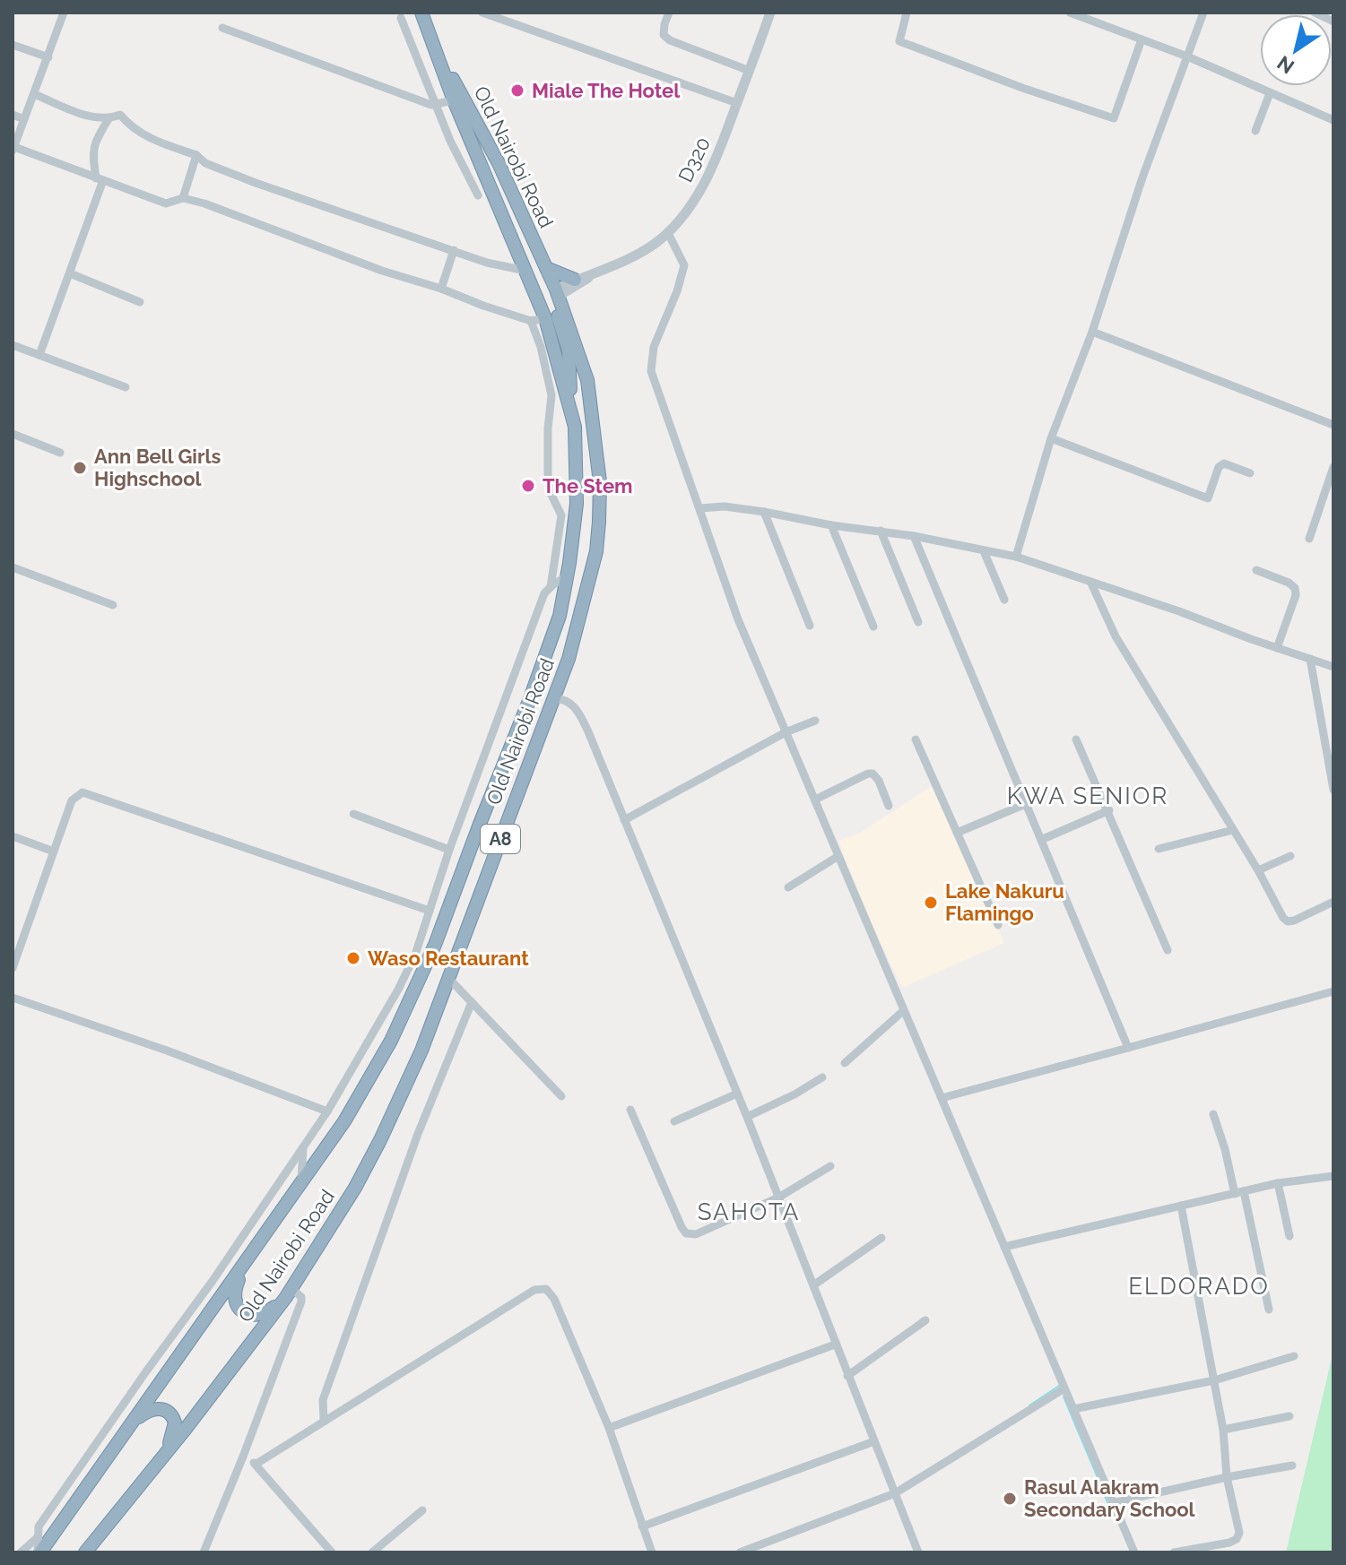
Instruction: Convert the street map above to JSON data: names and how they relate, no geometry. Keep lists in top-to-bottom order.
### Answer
{
  "streets": {
    "highway": ["Old Nairobi Road", "A8"],
    "street": ["D320"]
  },
  "crossings": [
    ["Old Nairobi Road", "D320"]
  ],
  "districts": ["KWA SENIOR", "SAHOTA", "ELDORADO"],
  "places": [
    "Miale The Hotel",
    "Ann Bell Girls Highschool",
    "The Stem",
    "Lake Nakuru Flamingo",
    "Waso Restaurant",
    "Rasul Alakram Secondary School"
  ],
  "north": "bottom left"
}
